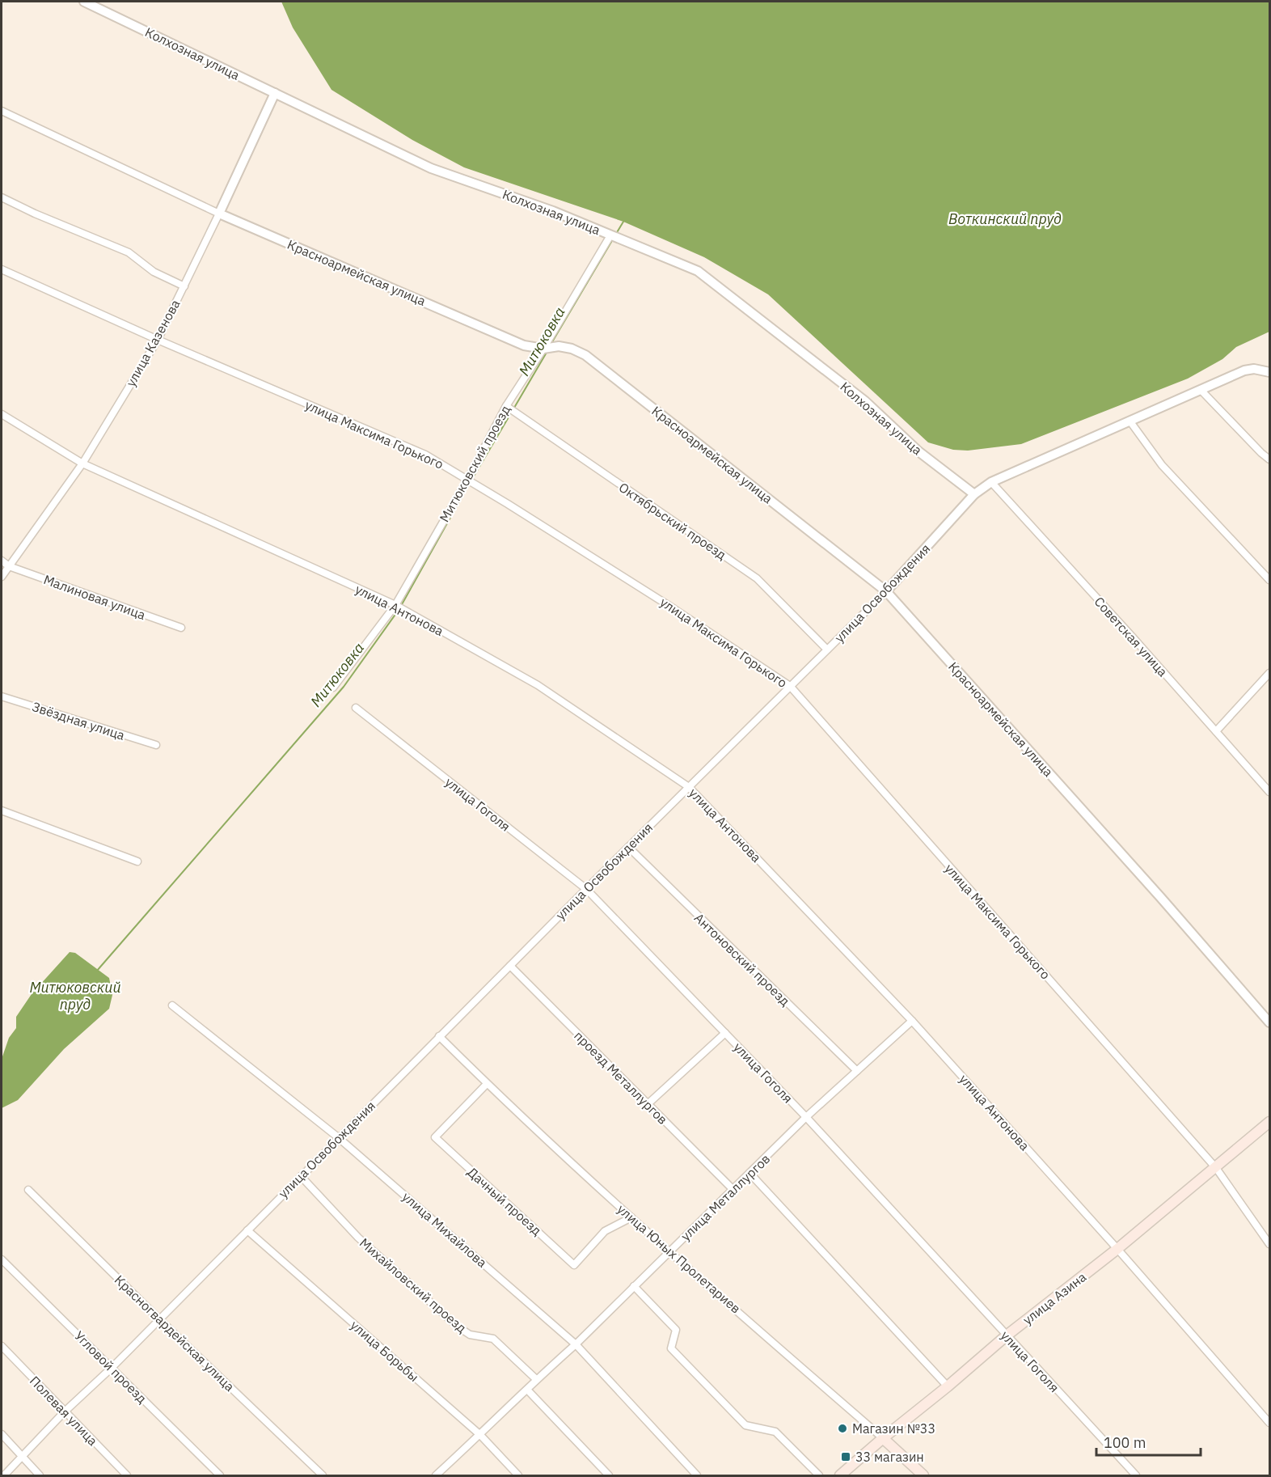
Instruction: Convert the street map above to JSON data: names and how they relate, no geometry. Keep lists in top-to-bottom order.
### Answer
{
  "streets": {
    "main road": ["улица Юных Пролетариев", "улица Азина"],
    "street": [
      "Колхозная улица",
      "Красноармейская улица",
      "улица Казенова",
      "улица Максима Горького",
      "Митюковский проезд",
      "Октябрьский проезд",
      "улица Освобождения",
      "Малиновая улица",
      "улица Антонова",
      "Советская улица",
      "Звёздная улица",
      "улица Гоголя",
      "Антоновский проезд",
      "проезд Металлургов",
      "улица Металлургов",
      "Дачный проезд",
      "улица Михайлова",
      "Михайловский проезд",
      "Красногвардейская улица",
      "улица Борьбы",
      "Угловой проезд",
      "Полевая улица"
    ]
  },
  "crossings": [
    ["Колхозная улица", "улица Казенова"],
    ["Колхозная улица", "Митюковский проезд"],
    ["Колхозная улица", "улица Освобождения"],
    ["Красноармейская улица", "улица Казенова"],
    ["Красноармейская улица", "Митюковский проезд"],
    ["Красноармейская улица", "улица Освобождения"],
    ["улица Казенова", "улица Максима Горького"],
    ["улица Казенова", "Малиновая улица"],
    ["улица Казенова", "улица Антонова"],
    ["улица Максима Горького", "Митюковский проезд"],
    ["улица Максима Горького", "улица Освобождения"],
    ["улица Максима Горького", "улица Азина"],
    ["Митюковский проезд", "Октябрьский проезд"],
    ["Митюковский проезд", "улица Антонова"],
    ["Октябрьский проезд", "улица Освобождения"],
    ["улица Освобождения", "улица Антонова"],
    ["улица Освобождения", "Советская улица"],
    ["улица Освобождения", "улица Гоголя"],
    ["улица Освобождения", "Антоновский проезд"],
    ["улица Освобождения", "проезд Металлургов"],
    ["улица Освобождения", "улица Михайлова"],
    ["улица Освобождения", "улица Юных Пролетариев"],
    ["улица Освобождения", "Михайловский проезд"],
    ["улица Освобождения", "Красногвардейская улица"],
    ["улица Освобождения", "улица Борьбы"],
    ["улица Освобождения", "Угловой проезд"],
    ["улица Освобождения", "Полевая улица"],
    ["улица Антонова", "улица Металлургов"],
    ["улица Антонова", "улица Азина"],
    ["улица Гоголя", "улица Металлургов"],
    ["улица Гоголя", "улица Азина"],
    ["Антоновский проезд", "улица Металлургов"],
    ["проезд Металлургов", "улица Металлургов"],
    ["улица Металлургов", "улица Михайлова"],
    ["улица Металлургов", "улица Юных Пролетариев"],
    ["улица Металлургов", "Михайловский проезд"],
    ["улица Металлургов", "улица Борьбы"],
    ["Дачный проезд", "улица Юных Пролетариев"],
    ["улица Юных Пролетариев", "улица Азина"]
  ],
  "water": ["Воткинский пруд", "Митюковка", "Митюковский пруд"],
  "places": {
    "other": ["Магазин №33"],
    "transit": ["33 магазин"]
  },
  "scale_bar": "100 m"
}
